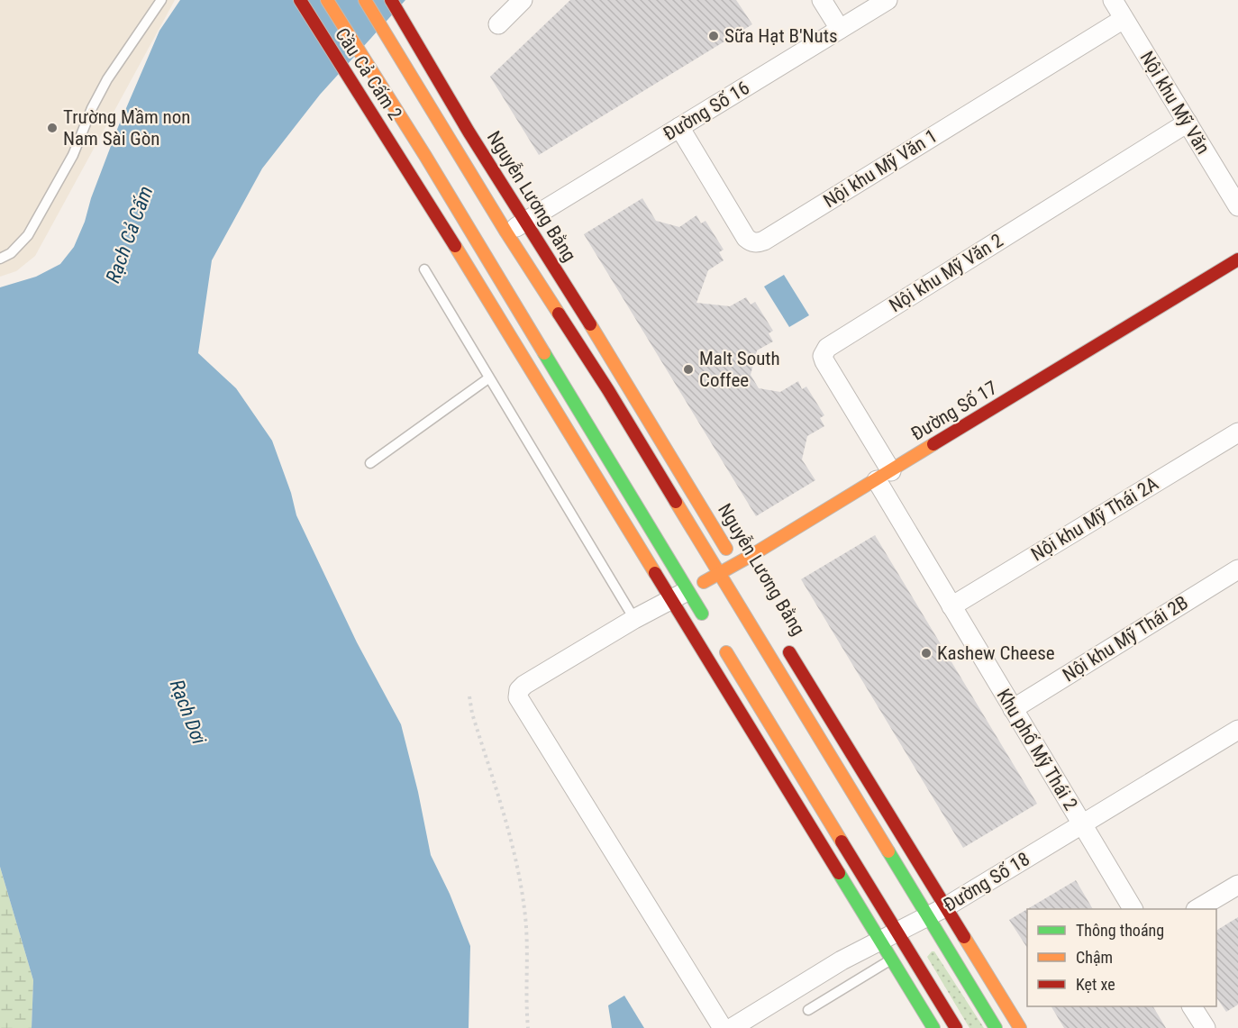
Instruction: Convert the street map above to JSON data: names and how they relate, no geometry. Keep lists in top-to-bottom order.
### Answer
{
  "streets": {
    "main road": ["Cầu Cả Cấm 2", "Nguyễn Lương Bằng", "Đường Số 17"],
    "street": [
      "Nội khu Mỹ Văn",
      "Đường Số 16",
      "Nội khu Mỹ Văn 1",
      "Nội khu Mỹ Văn 2",
      "Nội khu Mỹ Thái 2A",
      "Nội khu Mỹ Thái 2B",
      "Khu phố Mỹ Thái 2",
      "Đường Số 18"
    ]
  },
  "crossings": [
    ["Cầu Cả Cấm 2", "Nguyễn Lương Bằng"],
    ["Cầu Cả Cấm 2", "Đường Số 17"],
    ["Nội khu Mỹ Văn", "Nội khu Mỹ Văn 1"],
    ["Nội khu Mỹ Văn", "Nội khu Mỹ Văn 2"],
    ["Đường Số 16", "Nội khu Mỹ Văn 1"],
    ["Đường Số 16", "Nguyễn Lương Bằng"],
    ["Nguyễn Lương Bằng", "Đường Số 17"],
    ["Nguyễn Lương Bằng", "Đường Số 18"],
    ["Nội khu Mỹ Văn 2", "Đường Số 17"],
    ["Nội khu Mỹ Văn 2", "Khu phố Mỹ Thái 2"],
    ["Đường Số 17", "Khu phố Mỹ Thái 2"],
    ["Nội khu Mỹ Thái 2A", "Khu phố Mỹ Thái 2"],
    ["Nội khu Mỹ Thái 2B", "Khu phố Mỹ Thái 2"],
    ["Khu phố Mỹ Thái 2", "Đường Số 18"]
  ],
  "water": ["Rạch Cả Cấm", "Rạch Dơi"],
  "places": [
    "Sữa Hạt B'Nuts",
    "Trường Mầm non Nam Sài Gòn",
    "Malt South Coffee",
    "Kashew Cheese"
  ],
  "legend": ["Thông thoáng", "Chậm", "Kẹt xe"]
}
